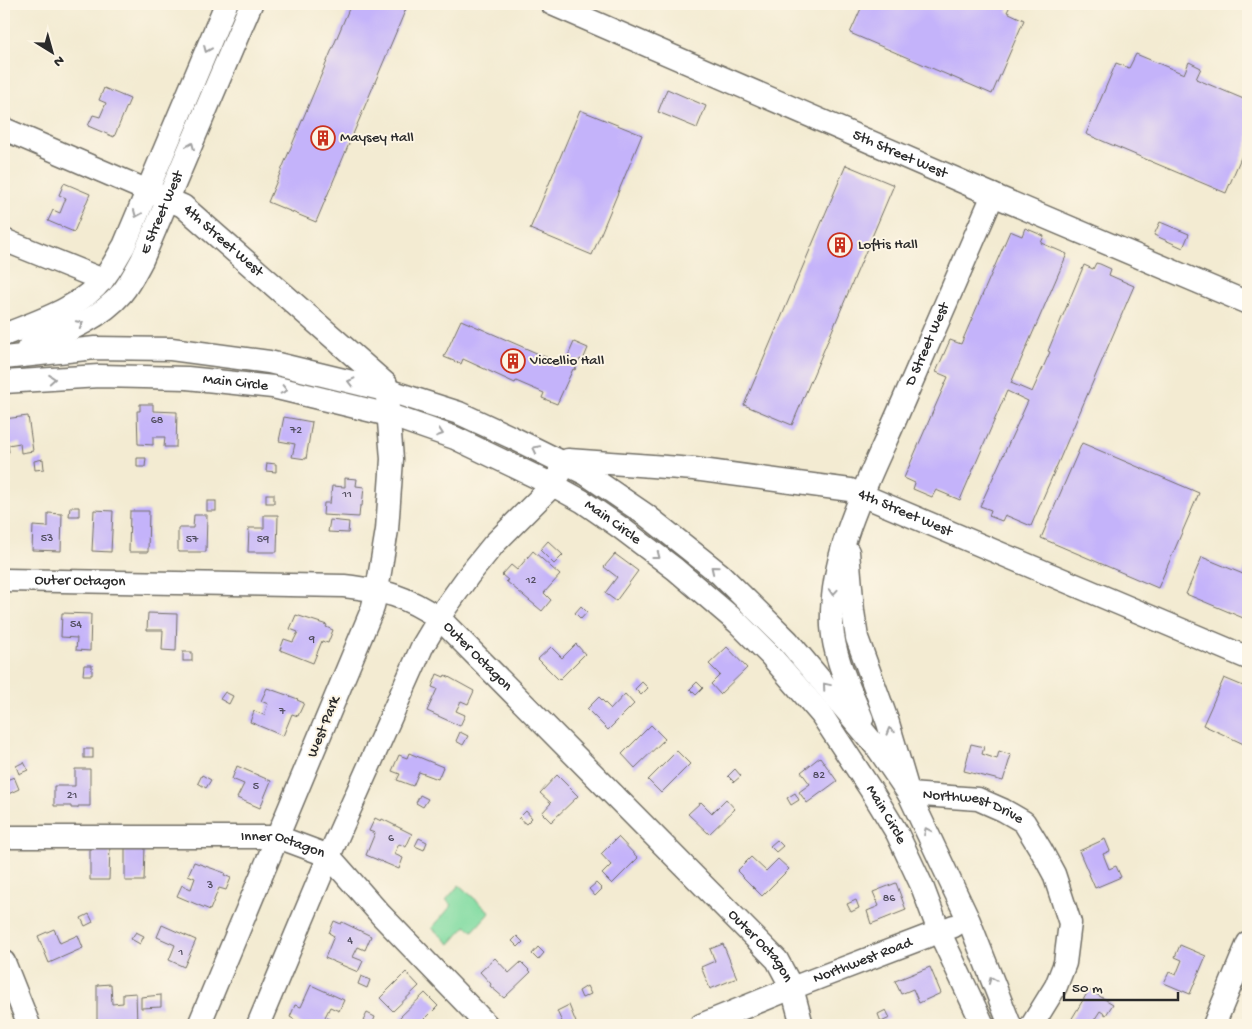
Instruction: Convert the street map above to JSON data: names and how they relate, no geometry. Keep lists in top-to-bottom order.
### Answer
{
  "streets": {
    "street": [
      "5th Street West",
      "E Street West",
      "4th Street West",
      "D Street West",
      "Main Circle",
      "Outer Octagon",
      "West Park",
      "Northwest Drive",
      "Inner Octagon",
      "Northwest Road"
    ]
  },
  "crossings": [
    ["5th Street West", "D Street West"],
    ["E Street West", "4th Street West"],
    ["E Street West", "Main Circle"],
    ["4th Street West", "D Street West"],
    ["4th Street West", "Main Circle"],
    ["4th Street West", "Northwest Drive"],
    ["D Street West", "Northwest Drive"],
    ["Main Circle", "West Park"],
    ["Main Circle", "Northwest Drive"],
    ["Main Circle", "Northwest Road"],
    ["Outer Octagon", "West Park"],
    ["Outer Octagon", "Northwest Road"],
    ["West Park", "Inner Octagon"],
    ["Northwest Drive", "Northwest Road"]
  ],
  "places": {
    "building": ["Maysey Hall", "Loftis Hall", "Viccellio Hall"]
  },
  "house_numbers": [
    "68",
    "72",
    "11",
    "53",
    "57",
    "59",
    "12",
    "54",
    "9",
    "7",
    "82",
    "5",
    "21",
    "6",
    "3",
    "86",
    "4",
    "1"
  ],
  "scale_bar": "50 m",
  "north": "bottom right"
}
